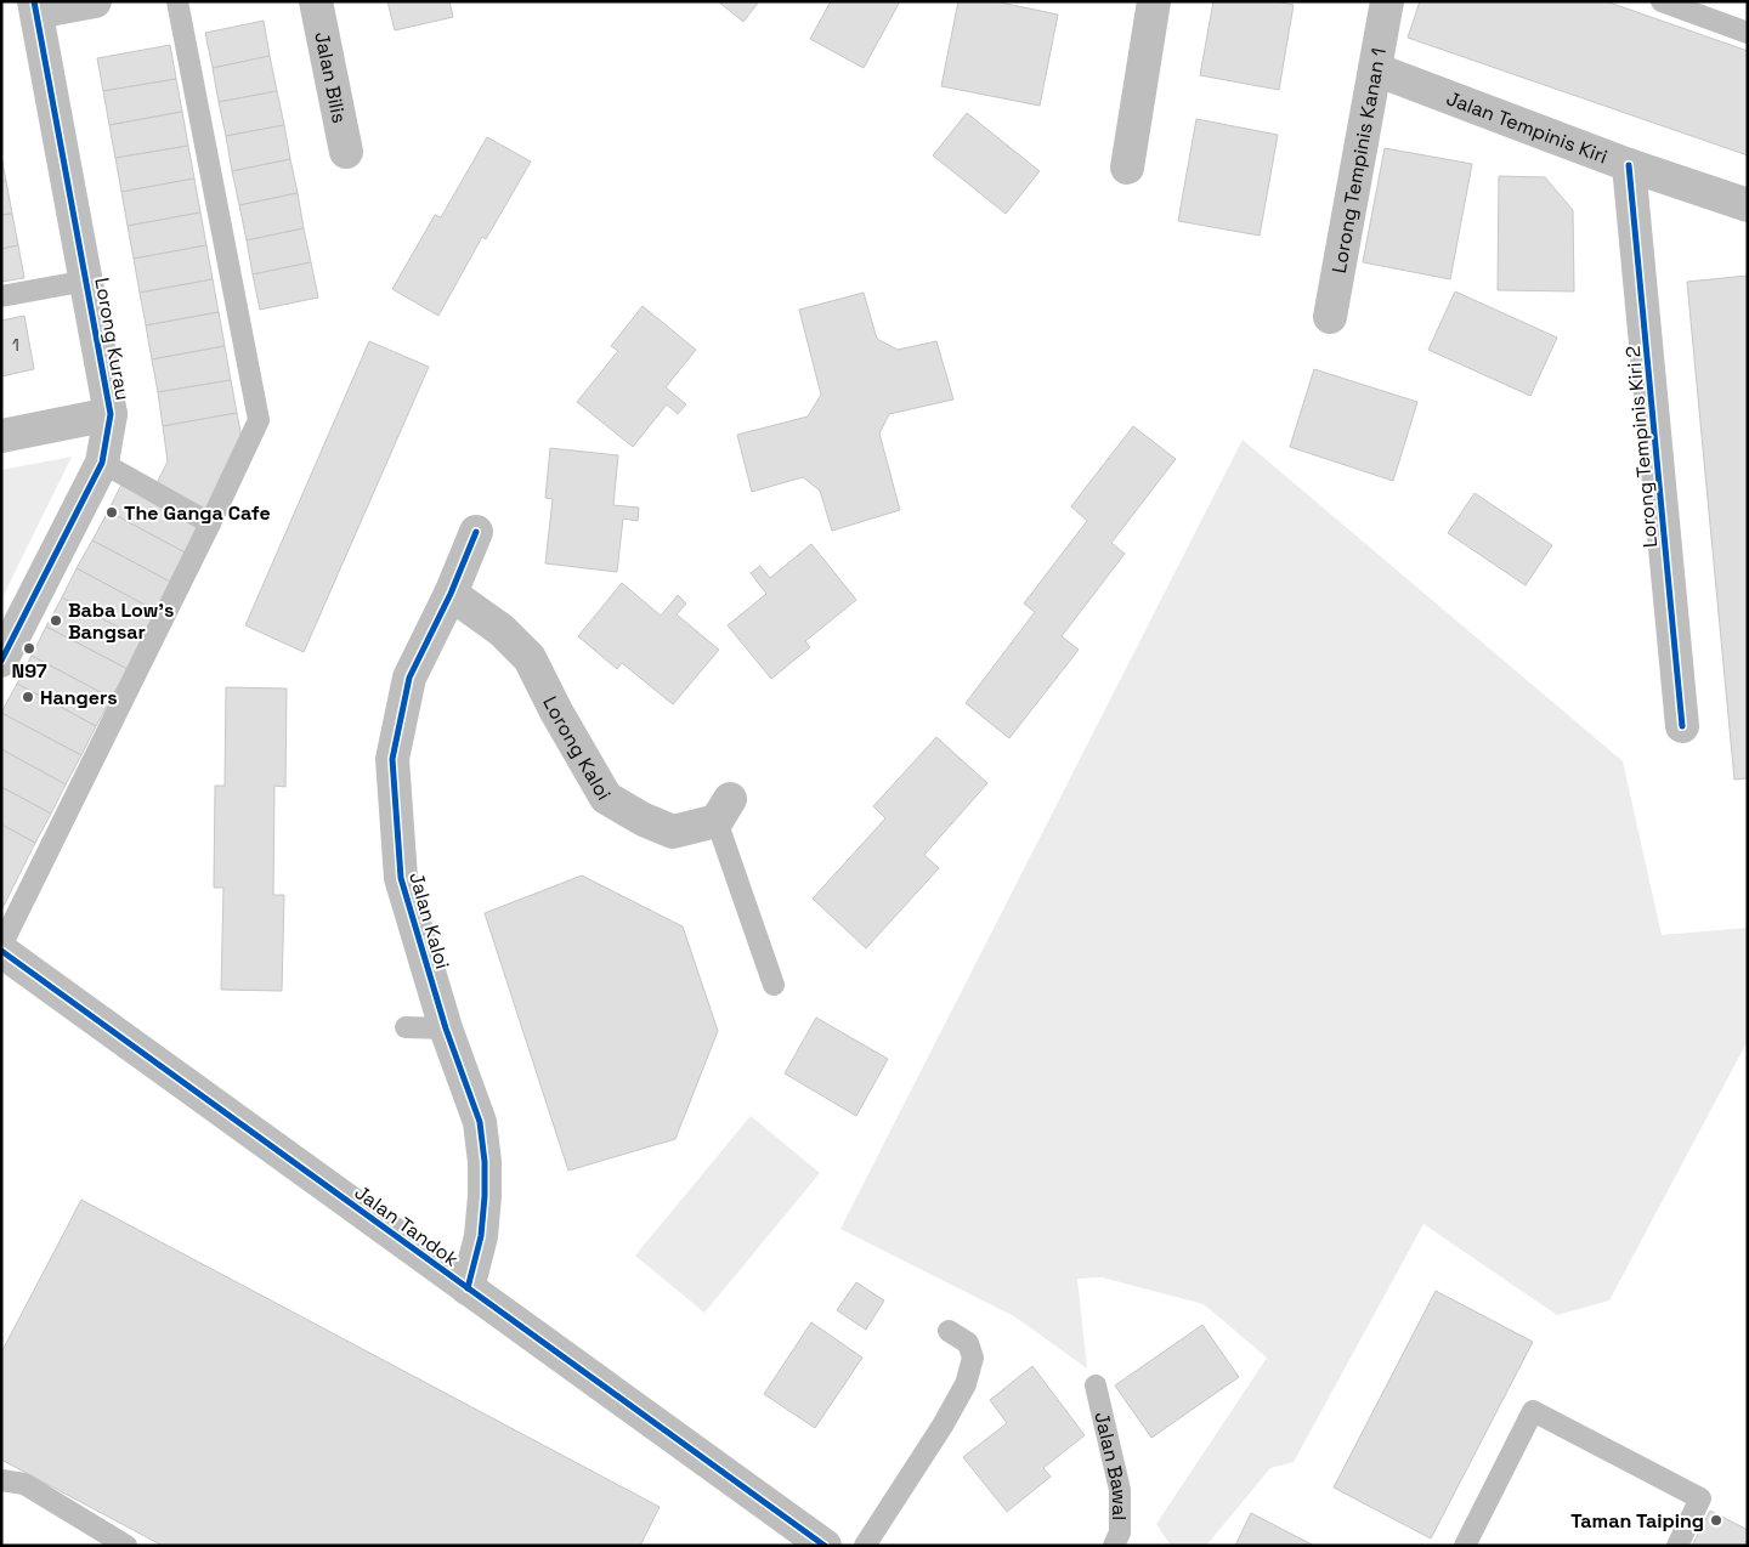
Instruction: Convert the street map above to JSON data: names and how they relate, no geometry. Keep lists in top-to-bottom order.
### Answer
{
  "streets": {
    "street": [
      "Jalan Bilis",
      "Jalan Tempinis Kiri",
      "Lorong Tempinis Kanan 1",
      "Lorong Kurau",
      "Lorong Tempinis Kiri 2",
      "Lorong Kaloi",
      "Jalan Kaloi",
      "Jalan Tandok"
    ],
    "lane": ["Jalan Bawal"]
  },
  "crossings": [
    ["Jalan Tempinis Kiri", "Lorong Tempinis Kanan 1"],
    ["Jalan Tempinis Kiri", "Lorong Tempinis Kiri 2"],
    ["Lorong Kaloi", "Jalan Kaloi"],
    ["Jalan Kaloi", "Jalan Tandok"]
  ],
  "places": [
    "The Ganga Cafe",
    "Baba Low's Bangsar",
    "N97",
    "Hangers",
    "Taman Taiping"
  ],
  "house_numbers": ["1"]
}
